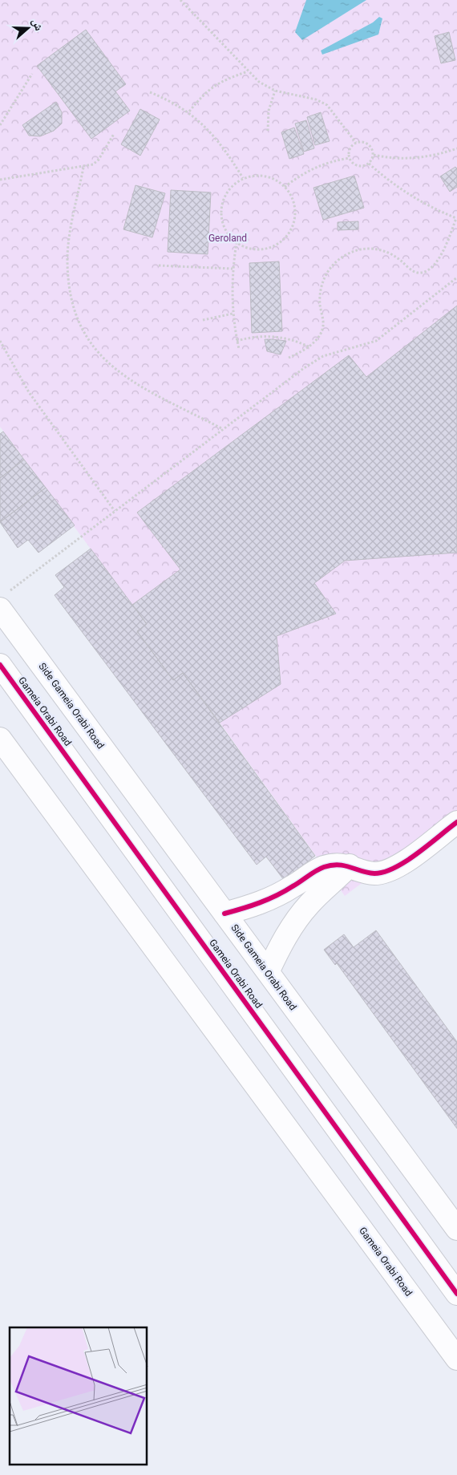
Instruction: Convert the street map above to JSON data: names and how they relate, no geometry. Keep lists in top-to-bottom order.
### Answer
{
  "streets": {
    "street": ["Side Gameia Orabi Road", "Gameia Orabi Road"]
  },
  "parks": ["Geroland"],
  "north": "right"
}
